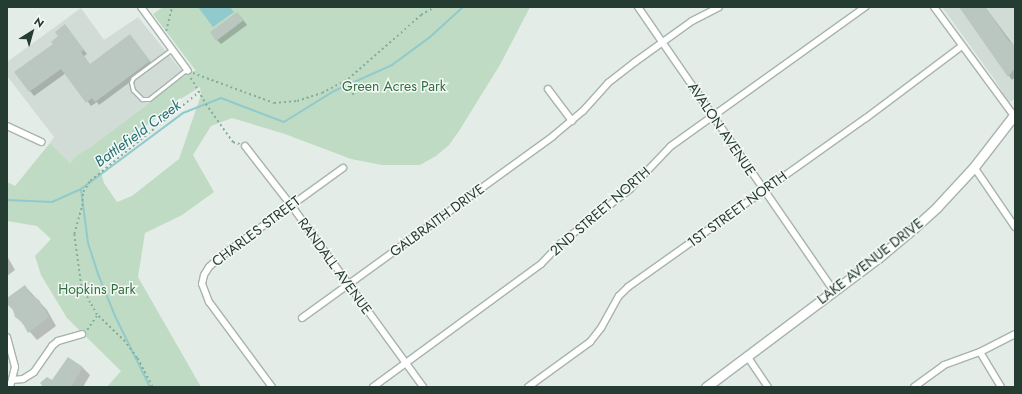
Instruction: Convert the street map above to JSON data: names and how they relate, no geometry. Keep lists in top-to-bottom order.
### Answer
{
  "streets": {
    "street": [
      "AVALON AVENUE",
      "1ST STREET NORTH",
      "2ND STREET NORTH",
      "GALBRAITH DRIVE",
      "CHARLES STREET",
      "LAKE AVENUE DRIVE",
      "RANDALL AVENUE"
    ]
  },
  "crossings": [
    ["AVALON AVENUE", "1ST STREET NORTH"],
    ["AVALON AVENUE", "2ND STREET NORTH"],
    ["AVALON AVENUE", "GALBRAITH DRIVE"],
    ["AVALON AVENUE", "LAKE AVENUE DRIVE"],
    ["2ND STREET NORTH", "RANDALL AVENUE"],
    ["GALBRAITH DRIVE", "RANDALL AVENUE"],
    ["CHARLES STREET", "RANDALL AVENUE"]
  ],
  "water": ["Battlefield Creek"],
  "parks": ["Green Acres Park", "Hopkins Park"],
  "north": "top right"
}
